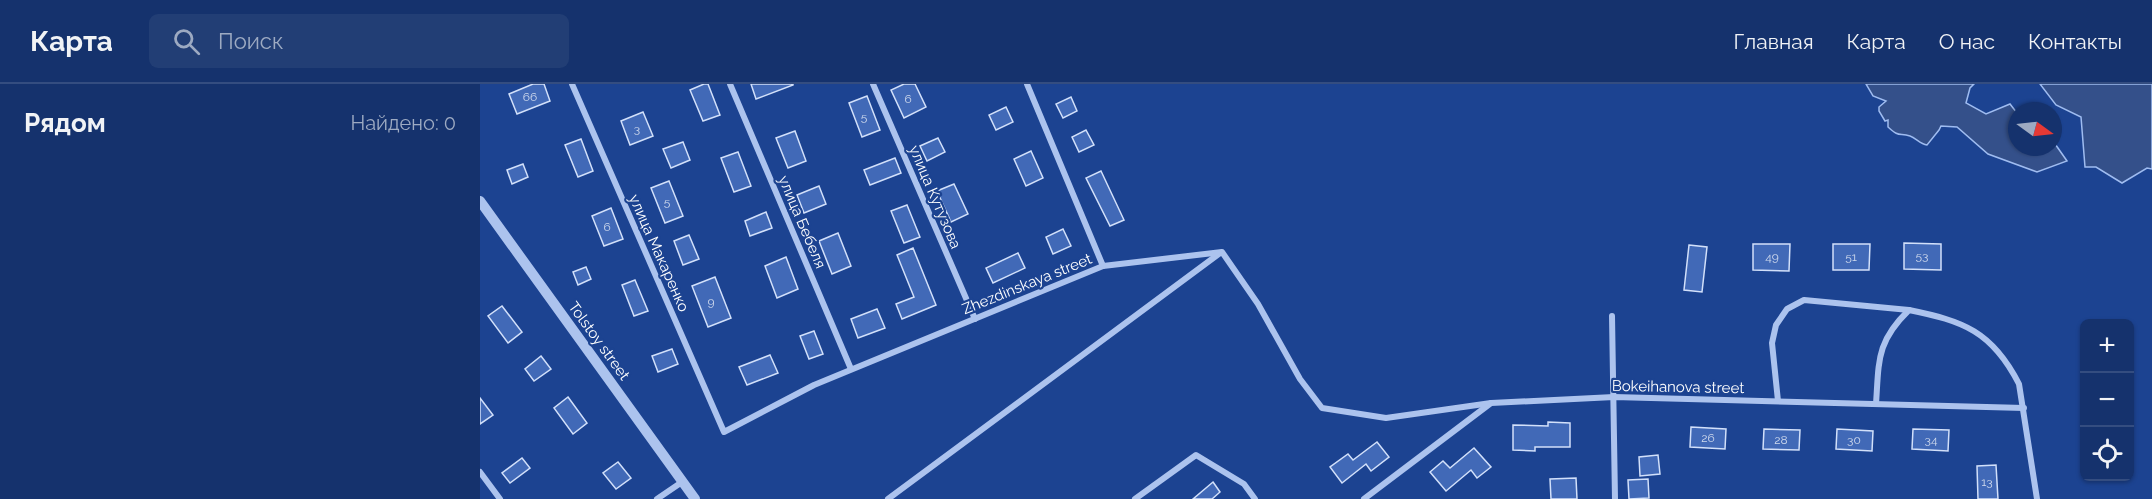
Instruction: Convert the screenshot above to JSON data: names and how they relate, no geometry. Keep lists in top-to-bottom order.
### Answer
{
  "streets": {
    "street": [
      "улица Кутузова",
      "улица Бебеля",
      "улица Макаренко",
      "Zhezdinskaya street",
      "Tolstoy street",
      "Bokeihanova street"
    ]
  },
  "crossings": [
    ["улица Кутузова", "Zhezdinskaya street"],
    ["улица Бебеля", "Zhezdinskaya street"],
    ["улица Макаренко", "Zhezdinskaya street"]
  ],
  "house_numbers": [
    "66",
    "6",
    "5",
    "3",
    "5",
    "6",
    "53",
    "49",
    "51",
    "9",
    "26",
    "28",
    "30",
    "34",
    "13"
  ],
  "north": "right",
  "page": {
    "header": "Карта",
    "search": "Поиск",
    "nav": [
      "Главная",
      "Карта",
      "О нас",
      "Контакты"
    ],
    "heading": ["Рядом", "Найдено: 0"],
    "map_buttons": ["+", "−"]
  }
}
